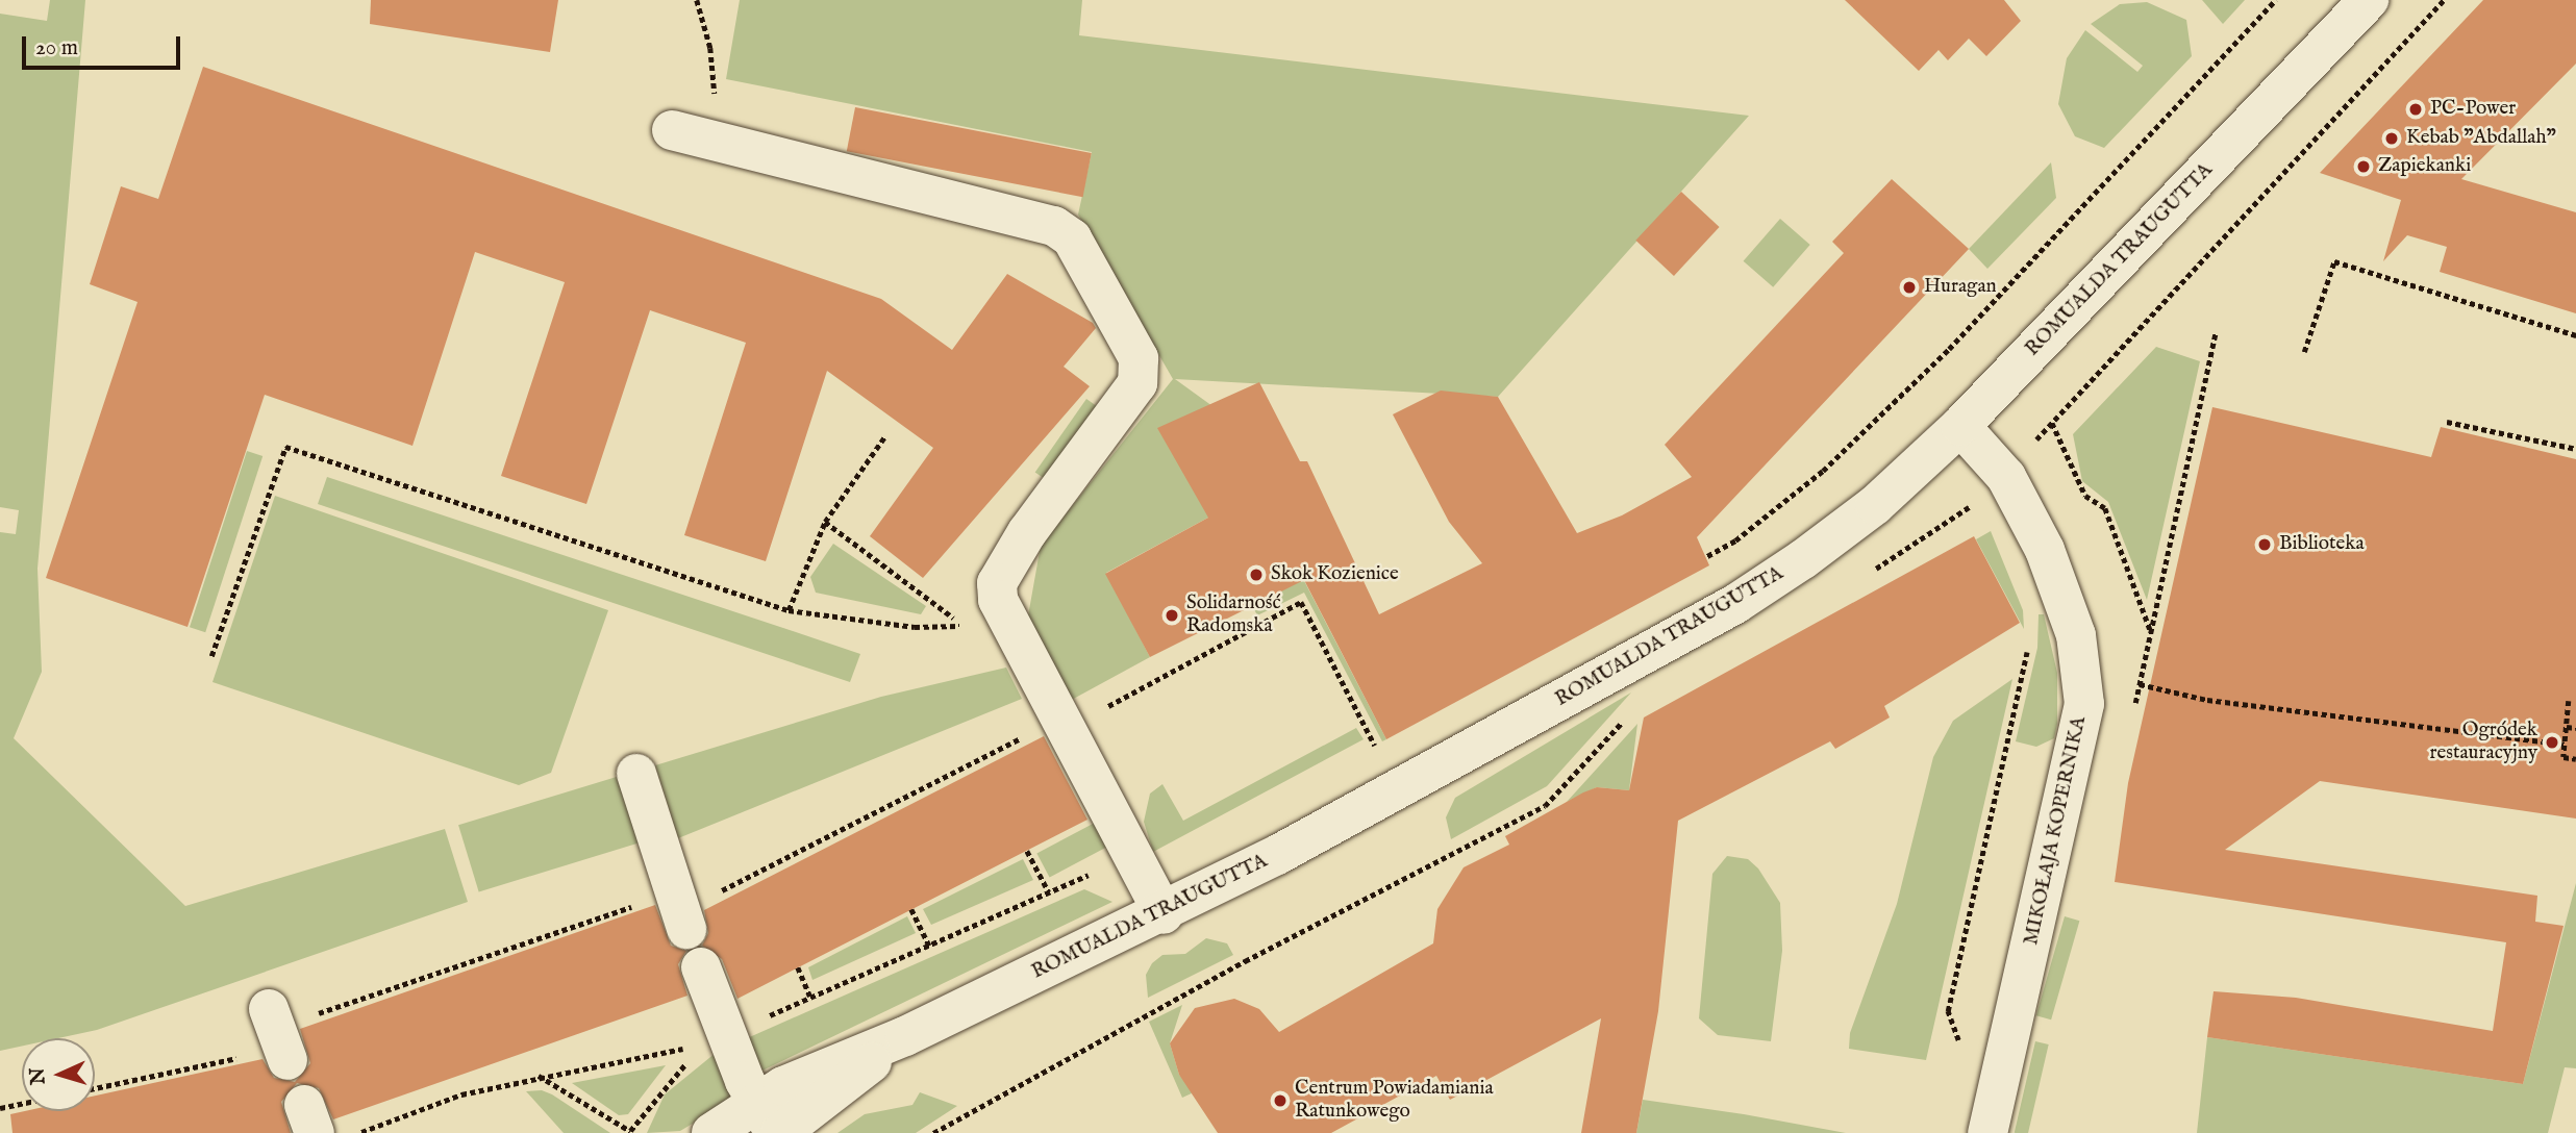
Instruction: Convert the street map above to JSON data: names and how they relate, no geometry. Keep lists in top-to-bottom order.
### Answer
{
  "streets": {
    "street": ["ROMUALDA TRAUGUTTA", "MIKOŁAJA KOPERNIKA"]
  },
  "crossings": [
    ["ROMUALDA TRAUGUTTA", "MIKOŁAJA KOPERNIKA"]
  ],
  "places": [
    "PC-Power",
    "Kebab \"Abdallah\"",
    "Zapiekanki",
    "Huragan",
    "Biblioteka",
    "Skok Kozienice",
    "Solidarność Radomska",
    "Ogródek restauracyjny",
    "Centrum Powiadamiania Ratunkowego"
  ],
  "scale_bar": "20 m",
  "north": "left"
}
